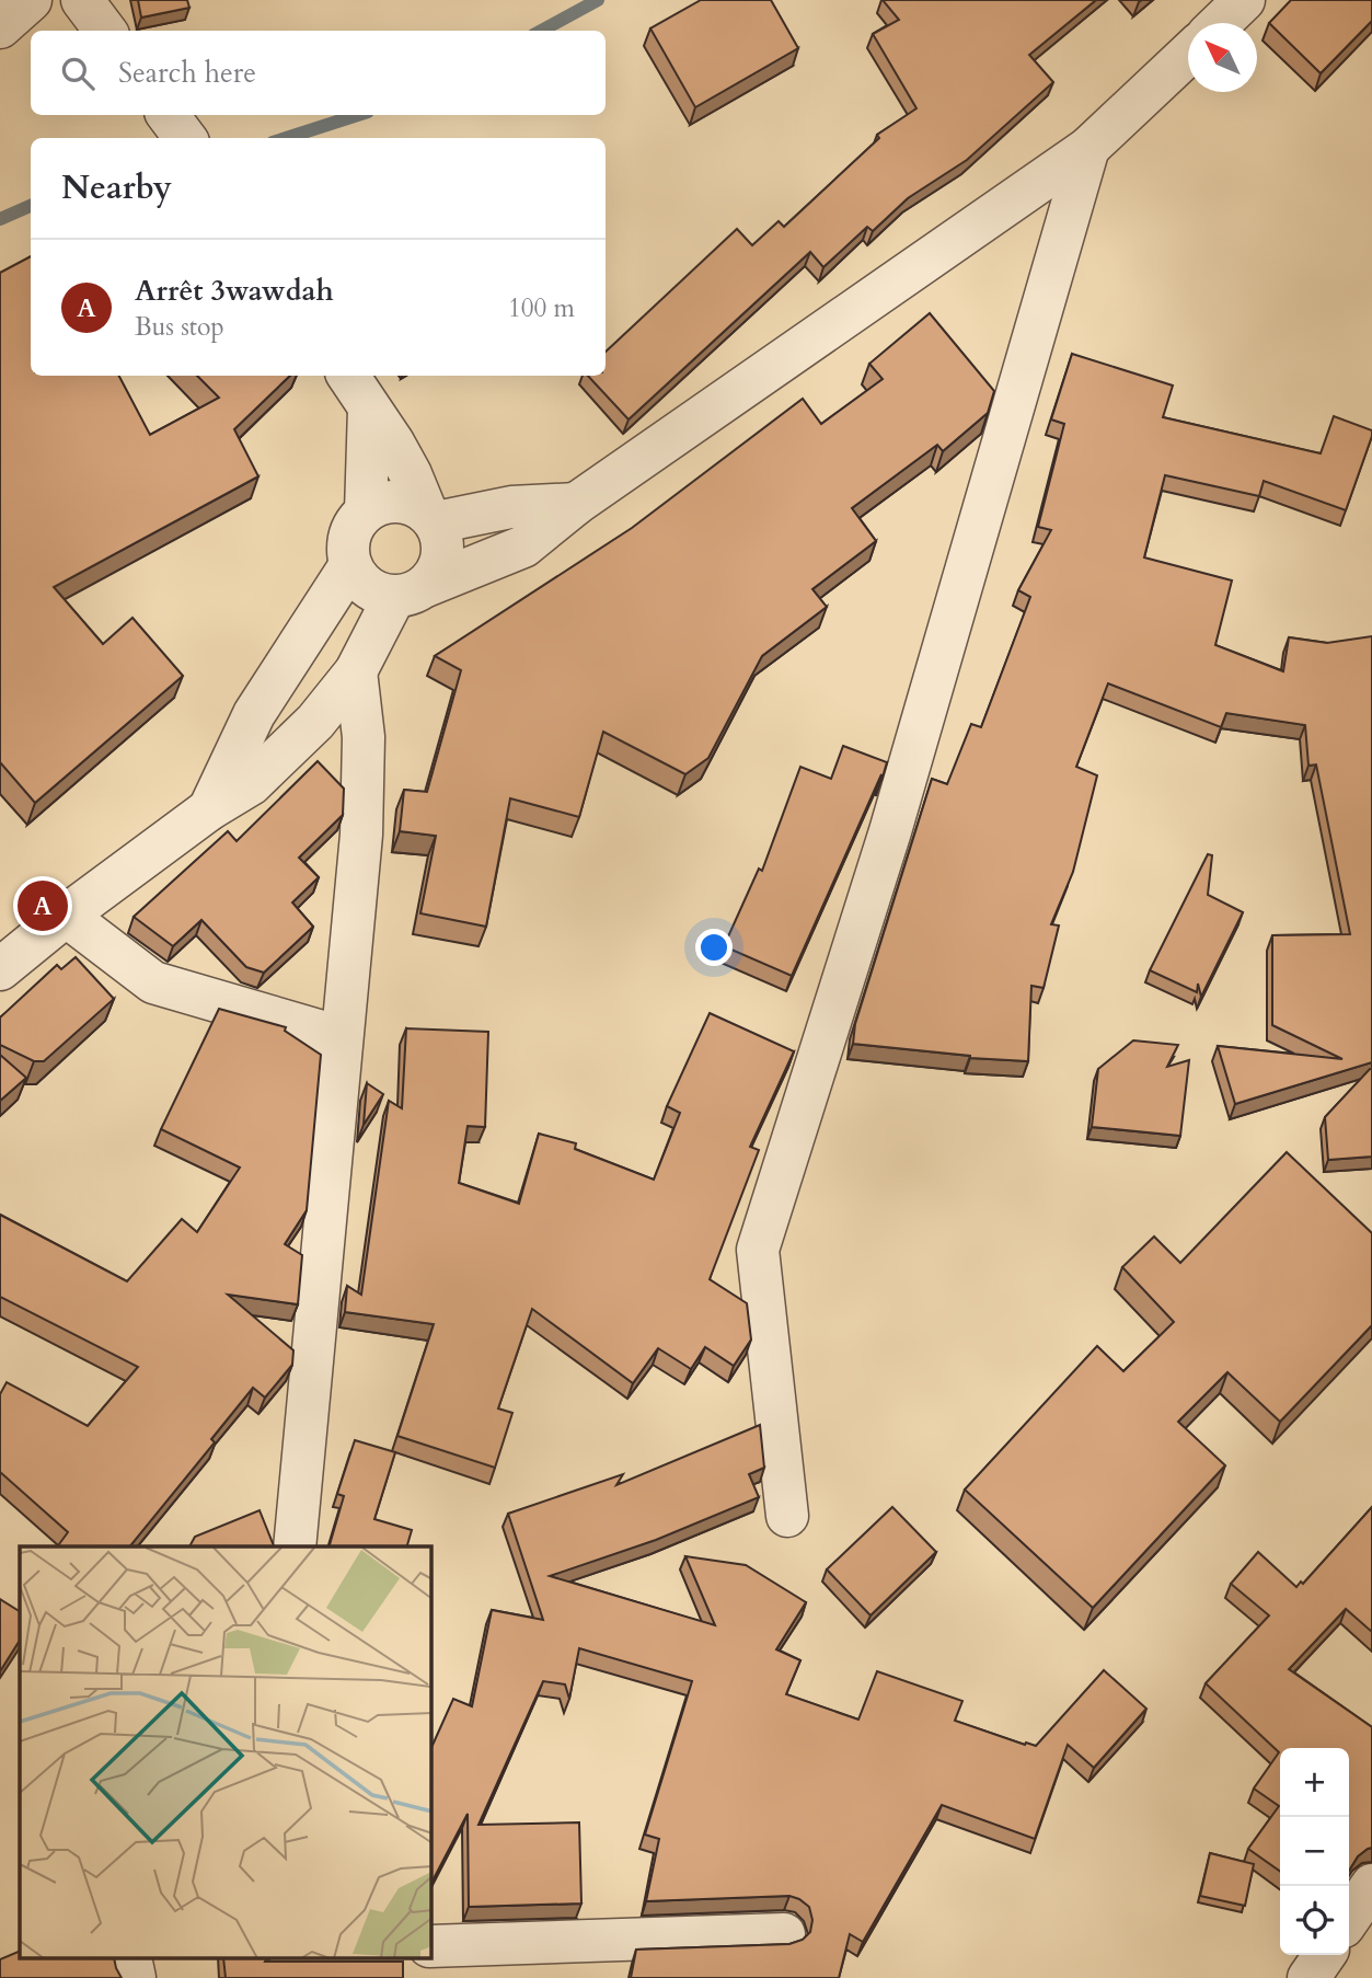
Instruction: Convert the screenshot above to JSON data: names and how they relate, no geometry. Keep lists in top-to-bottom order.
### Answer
{
  "north": "top left",
  "page": {
    "search": "Search here",
    "heading": "Nearby",
    "list": [
      {
        "mark": "A",
        "name": "Arrêt 3wawdah",
        "note": "Bus stop",
        "value": "100 m"
      }
    ],
    "pins": "A",
    "map_buttons": ["+", "−"]
  }
}
